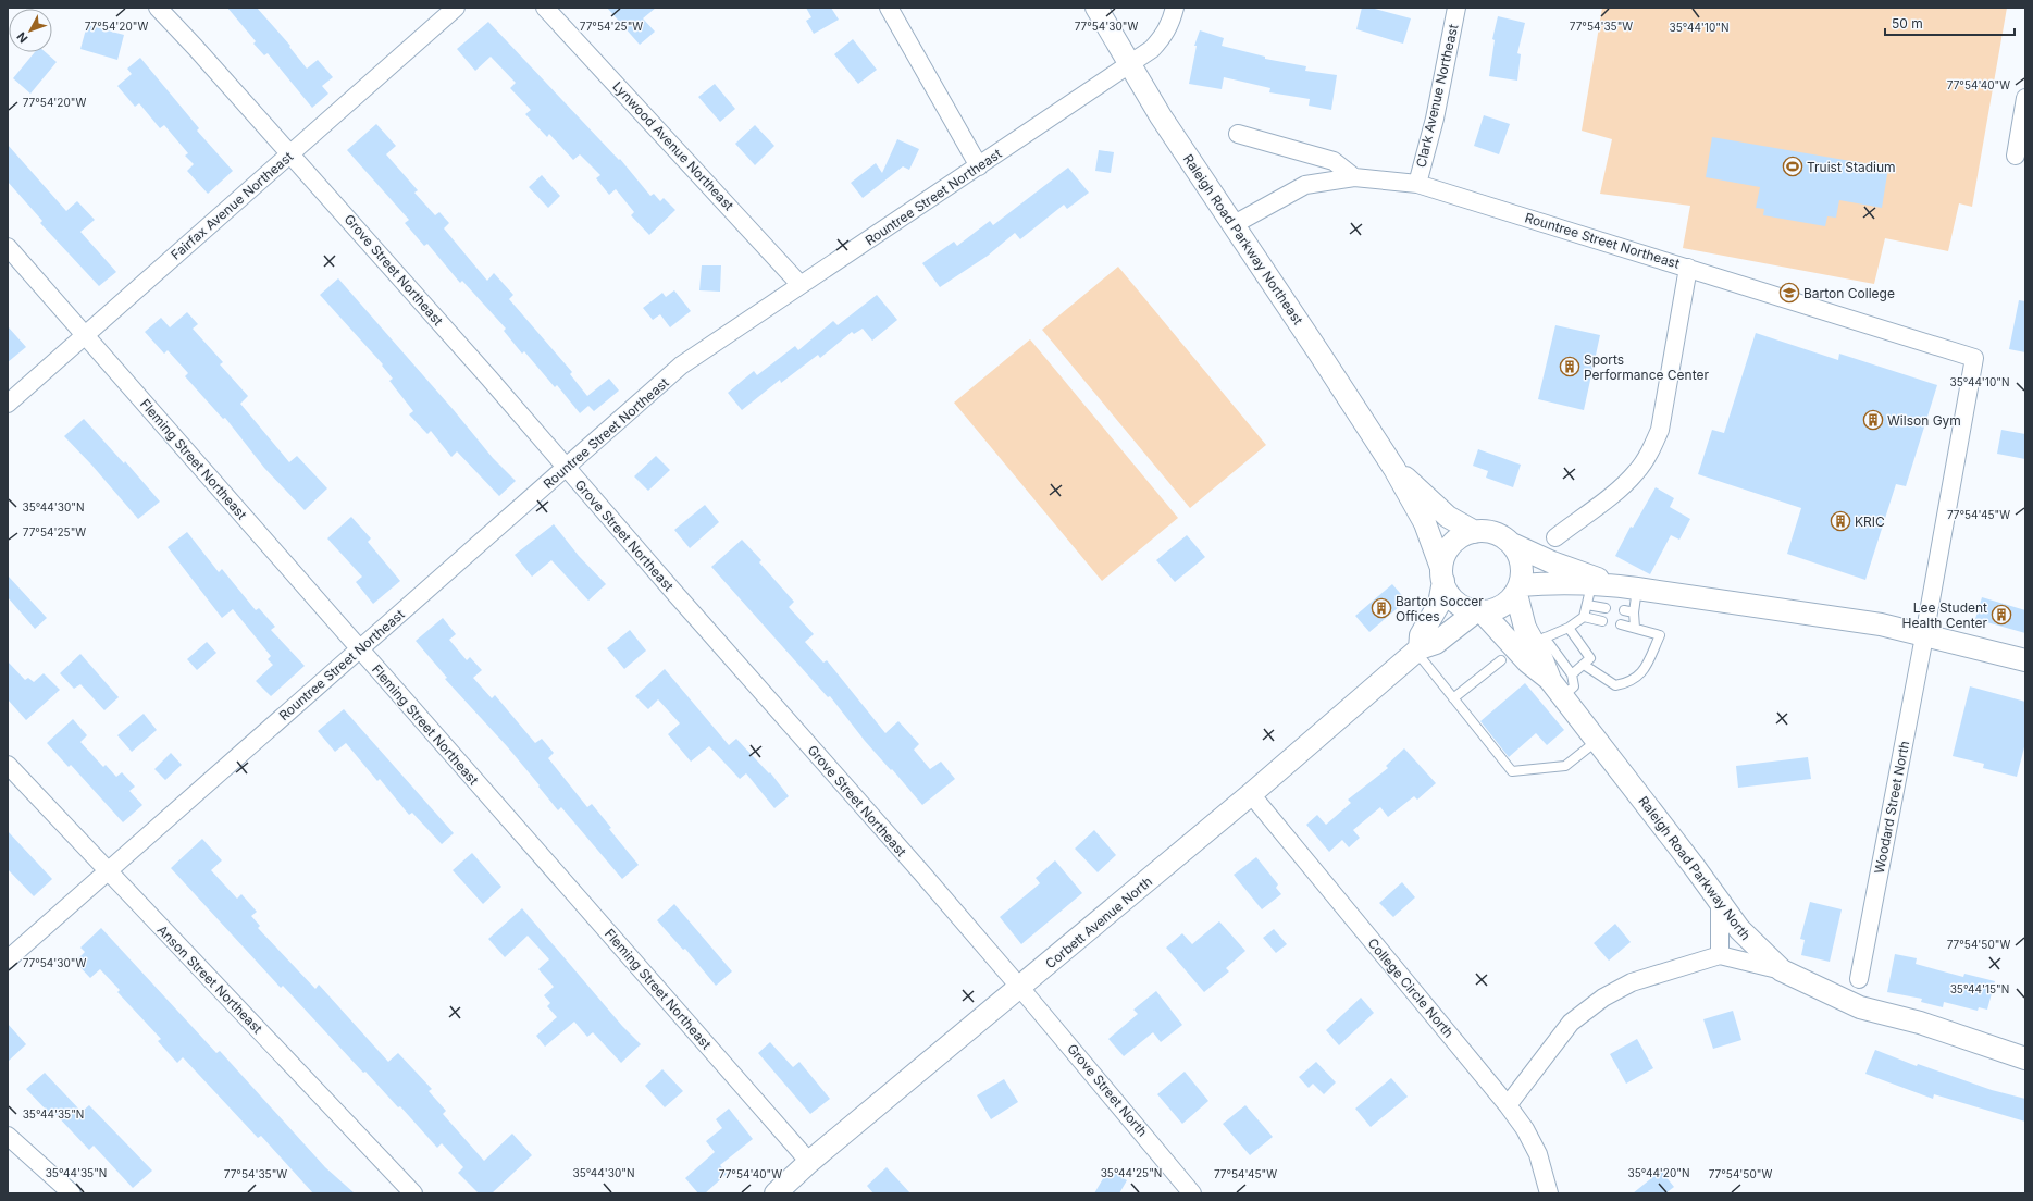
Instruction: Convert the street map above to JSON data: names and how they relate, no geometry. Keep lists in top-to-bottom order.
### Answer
{
  "streets": {
    "street": [
      "Clark Avenue Northeast",
      "Lynwood Avenue Northeast",
      "Rountree Street Northeast",
      "Fairfax Avenue Northeast",
      "Raleigh Road Parkway Northeast",
      "Grove Street Northeast",
      "Fleming Street Northeast",
      "Woodard Street North",
      "Raleigh Road Parkway North",
      "Corbett Avenue North",
      "Anson Street Northeast",
      "College Circle North",
      "Grove Street North"
    ]
  },
  "crossings": [
    ["Clark Avenue Northeast", "Rountree Street Northeast"],
    ["Lynwood Avenue Northeast", "Rountree Street Northeast"],
    ["Rountree Street Northeast", "Raleigh Road Parkway Northeast"],
    ["Rountree Street Northeast", "Grove Street Northeast"],
    ["Rountree Street Northeast", "Fleming Street Northeast"],
    ["Rountree Street Northeast", "Woodard Street North"],
    ["Rountree Street Northeast", "Anson Street Northeast"],
    ["Fairfax Avenue Northeast", "Grove Street Northeast"],
    ["Fairfax Avenue Northeast", "Fleming Street Northeast"],
    ["Raleigh Road Parkway Northeast", "Raleigh Road Parkway North"],
    ["Raleigh Road Parkway Northeast", "Corbett Avenue North"],
    ["Grove Street Northeast", "Corbett Avenue North"],
    ["Grove Street Northeast", "Grove Street North"],
    ["Fleming Street Northeast", "Corbett Avenue North"],
    ["Raleigh Road Parkway North", "Corbett Avenue North"],
    ["Corbett Avenue North", "College Circle North"],
    ["Corbett Avenue North", "Grove Street North"]
  ],
  "places": {
    "sports": ["Truist Stadium"],
    "school or university": ["Barton College"],
    "building": [
      "Sports Performance Center",
      "Wilson Gym",
      "KRIC",
      "Barton Soccer Offices",
      "Lee Student Health Center"
    ]
  },
  "scale_bar": "50 m",
  "north": "bottom left",
  "coordinates": [
    "77°54'20\"W",
    "77°54'25\"W",
    "77°54'30\"W",
    "77°54'35\"W",
    "35°44'10\"N",
    "77°54'40\"W",
    "35°44'30\"N",
    "77°54'45\"W",
    "77°54'50\"W",
    "35°44'15\"N",
    "35°44'35\"N",
    "35°44'25\"N",
    "35°44'20\"N"
  ]
}
